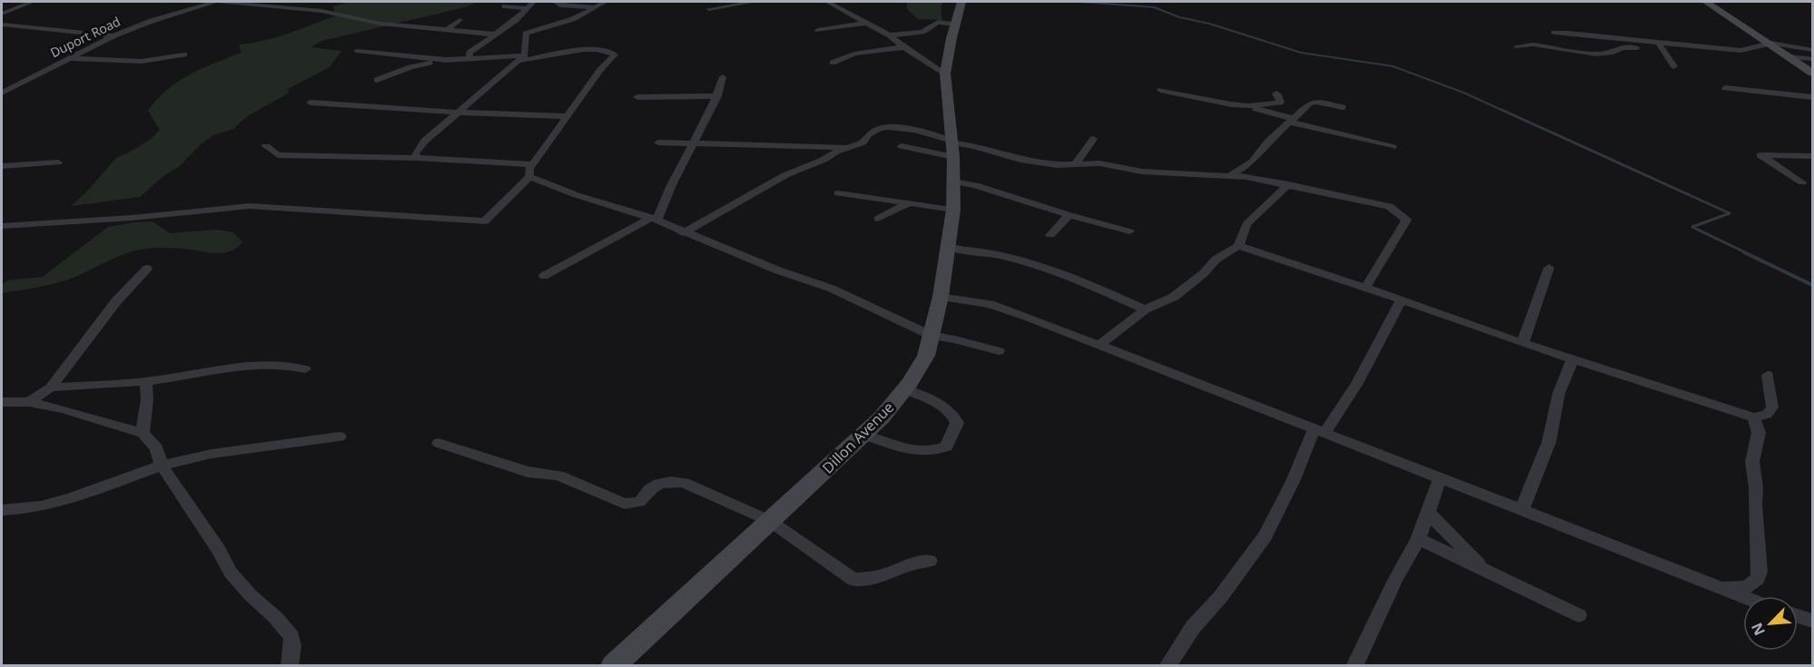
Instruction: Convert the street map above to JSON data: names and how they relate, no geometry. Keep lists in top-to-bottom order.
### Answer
{
  "streets": {
    "street": ["Duport Road", "Dillon Avenue"]
  },
  "north": "bottom left"
}
